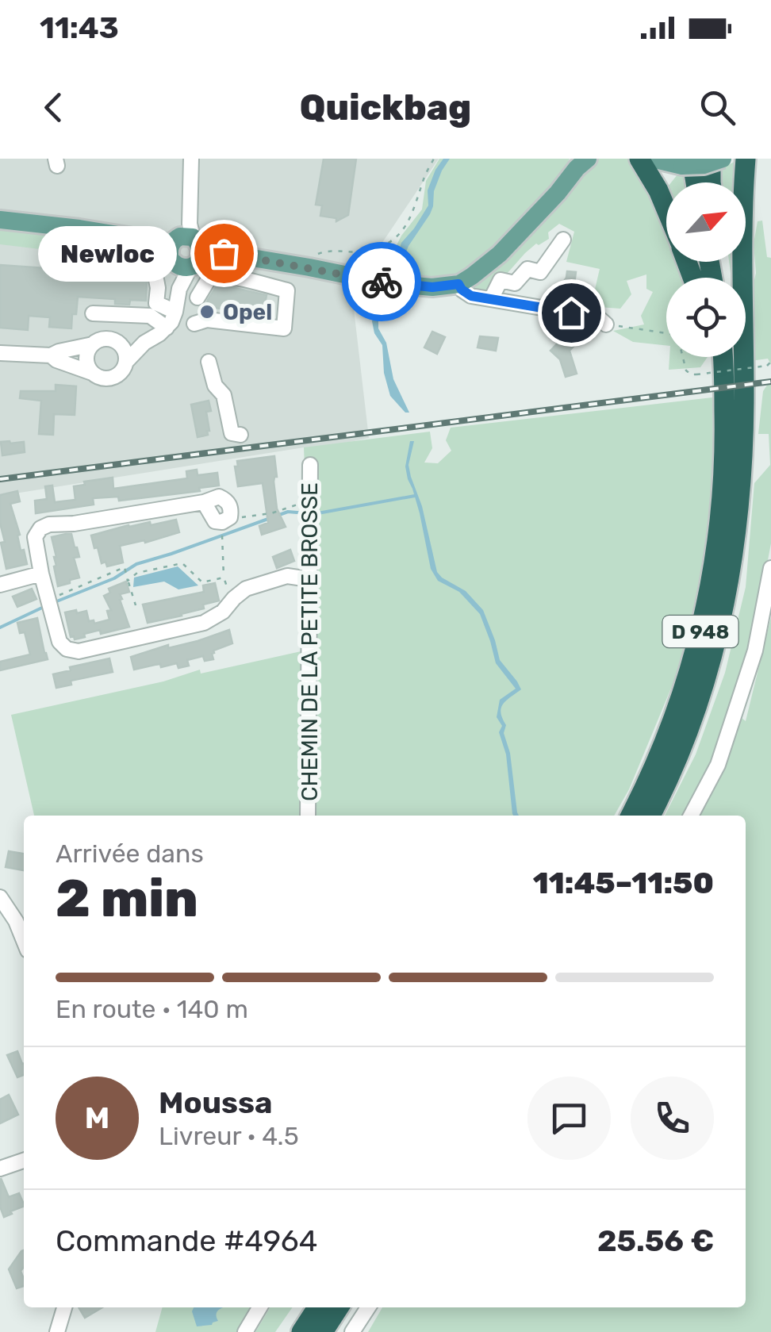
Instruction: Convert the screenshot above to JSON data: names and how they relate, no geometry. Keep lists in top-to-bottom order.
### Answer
{
  "streets": {
    "highway": ["D 948"],
    "street": ["CHEMIN DE LA PETITE BROSSE"]
  },
  "places": ["Newloc", "Opel"],
  "north": "top right",
  "page": {
    "status": "11:43",
    "header": "Quickbag",
    "bubble": "Newloc",
    "heading": ["2 min", "Arrivée dans", "11:45–11:50"],
    "panel": [
      "Moussa",
      "Livreur · 4.5",
      "Commande #4964",
      "25.56 €"
    ],
    "bar": "En route · 140 m",
    "round": "M"
  }
}
